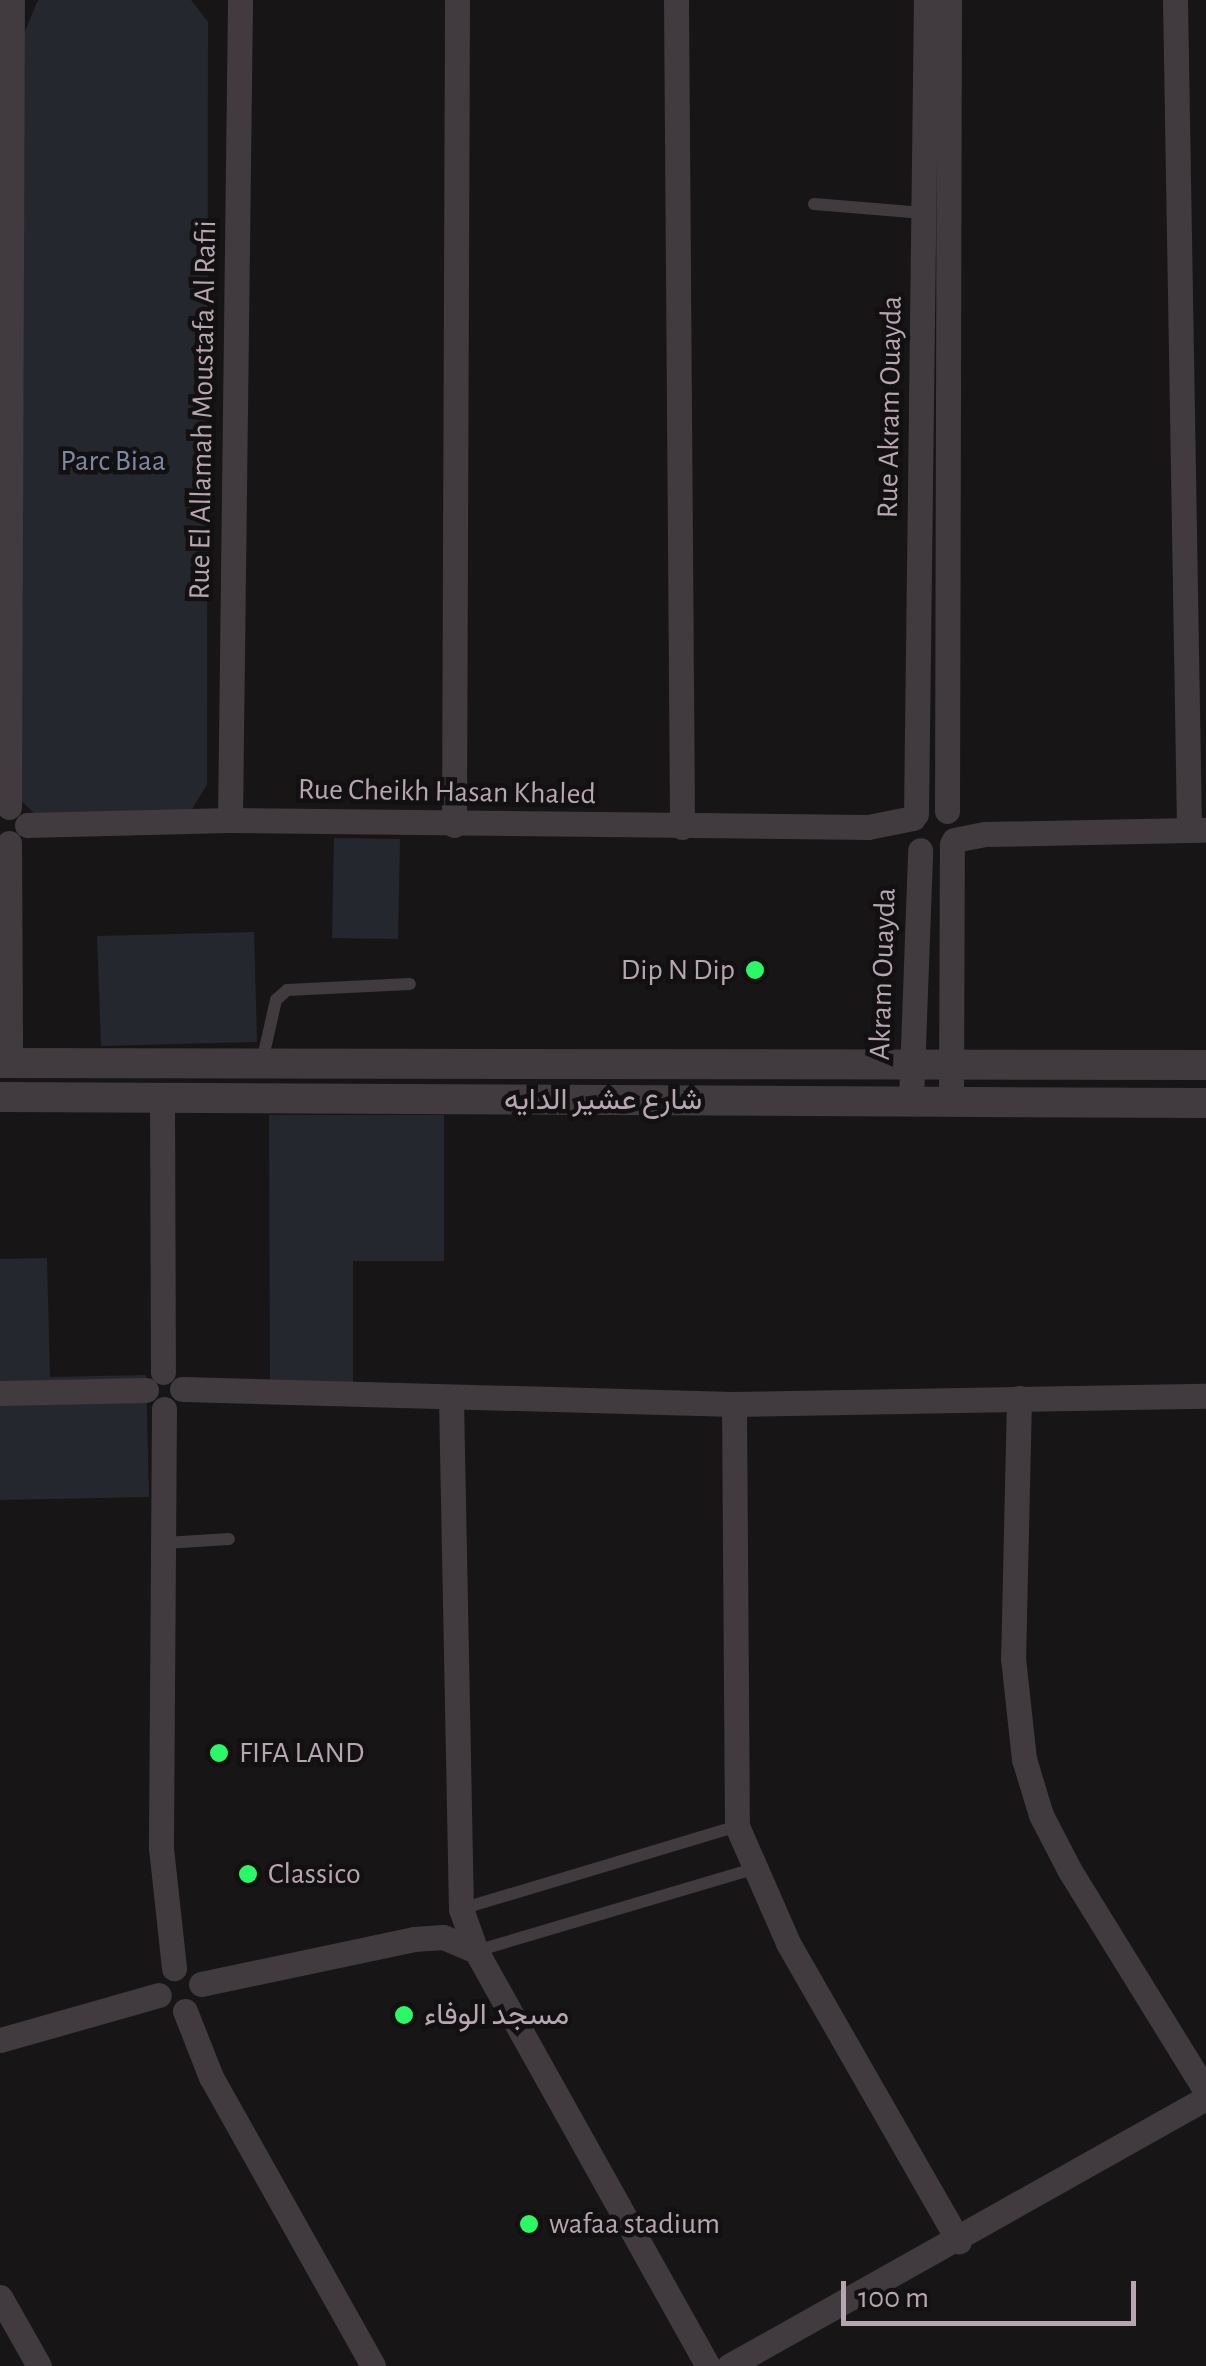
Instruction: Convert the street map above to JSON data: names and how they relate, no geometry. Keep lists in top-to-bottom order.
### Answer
{
  "streets": {
    "street": [
      "Rue Akram Ouayda",
      "Rue El Allamah Moustafa Al Rafii",
      "Rue Cheikh Hasan Khaled",
      "Akram Ouayda",
      "شارع عشير الدايه"
    ]
  },
  "crossings": [
    ["Rue Akram Ouayda", "Rue Cheikh Hasan Khaled"],
    ["Rue Akram Ouayda", "Akram Ouayda"],
    ["Rue Akram Ouayda", "شارع عشير الدايه"],
    ["Rue El Allamah Moustafa Al Rafii", "Rue Cheikh Hasan Khaled"],
    ["Rue Cheikh Hasan Khaled", "Akram Ouayda"],
    ["Akram Ouayda", "شارع عشير الدايه"]
  ],
  "parks": ["Parc Biaa"],
  "places": [
    "Dip N Dip",
    "FIFA LAND",
    "Classico",
    "مسجد الوفاء",
    "wafaa stadium"
  ],
  "scale_bar": "100 m"
}
